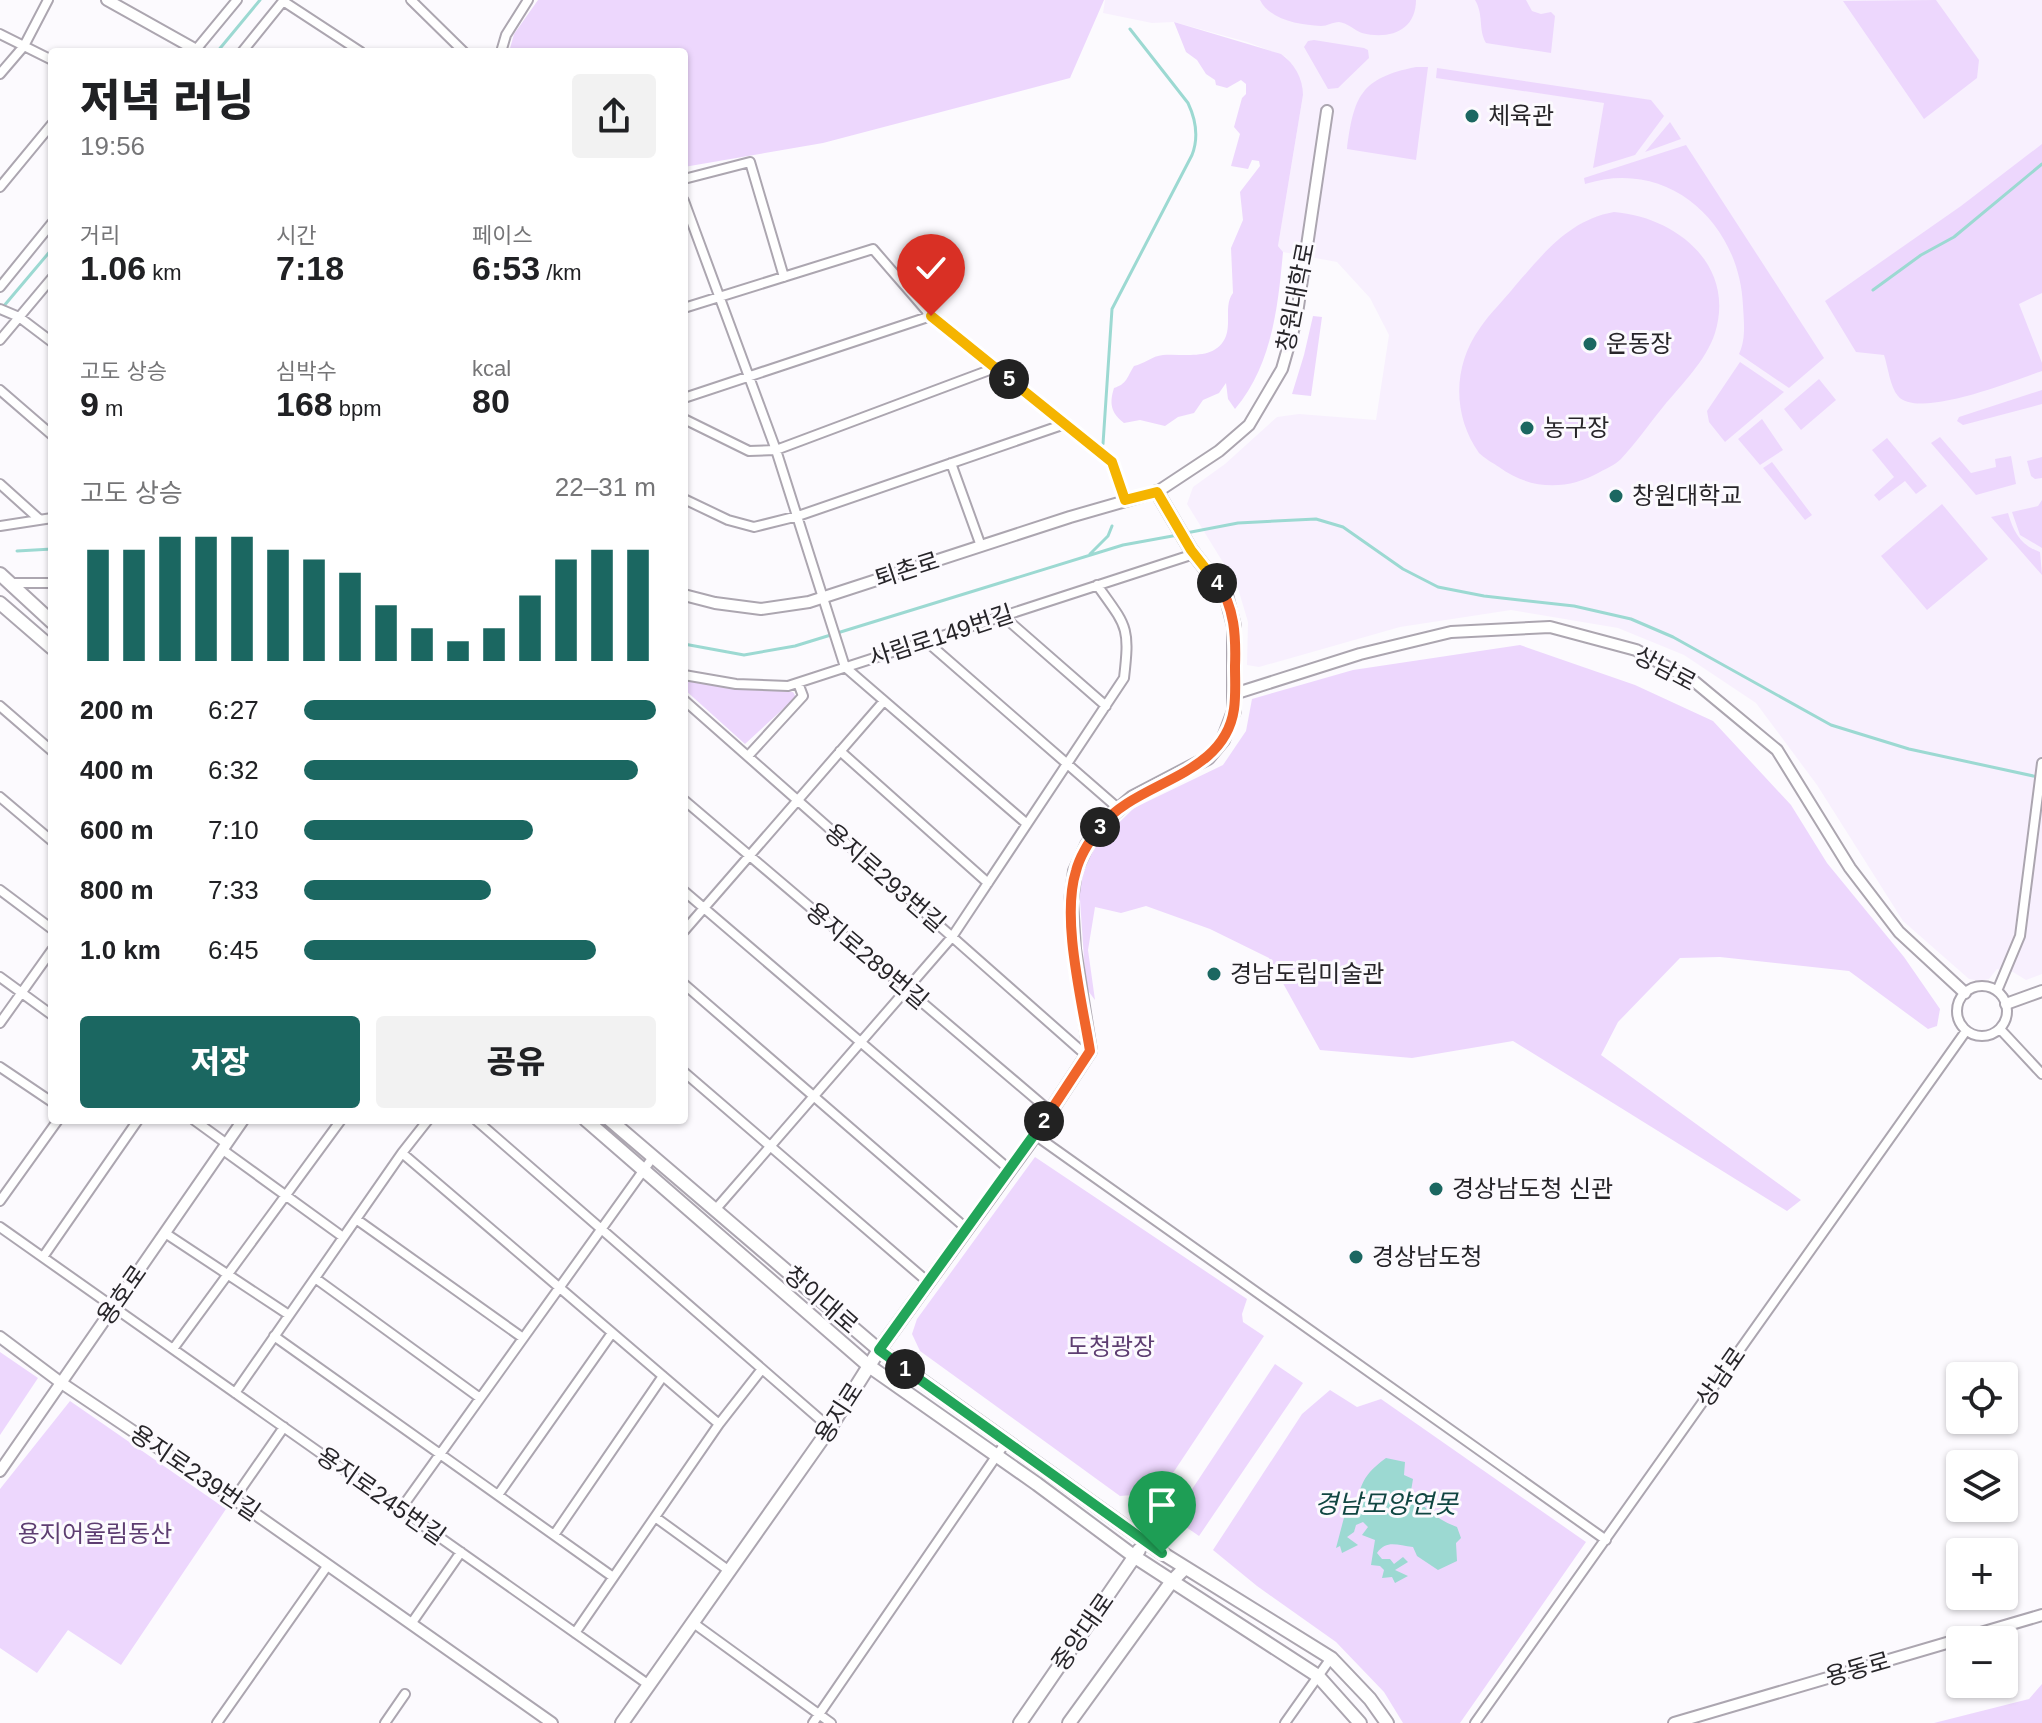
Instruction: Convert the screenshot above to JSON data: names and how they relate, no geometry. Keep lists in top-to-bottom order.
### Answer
{
  "streets": {
    "main road": ["창이대로", "용지로", "중앙대로"],
    "street": [
      "창원대학로",
      "퇴촌로",
      "사림로149번길",
      "상남로",
      "용지로293번길",
      "용지로289번길",
      "용호로",
      "용지로239번길",
      "용지로245번길",
      "용동로"
    ]
  },
  "crossings": [
    ["창원대학로", "퇴촌로"],
    ["용지로293번길", "용지로"],
    ["용지로289번길", "용지로"],
    ["용호로", "용지로239번길"],
    ["용호로", "용지로245번길"],
    ["창이대로", "용지로"],
    ["창이대로", "중앙대로"],
    ["용지로", "용지로245번길"]
  ],
  "water": ["경남모양연못"],
  "parks": ["도청광장", "용지어울림동산"],
  "places": [
    "체육관",
    "운동장",
    "농구장",
    "창원대학교",
    "경남도립미술관",
    "경상남도청 신관",
    "경상남도청"
  ],
  "page": {
    "heading": ["저녁 러닝", "19:56"],
    "stats": [
      ["거리", "1.06 km"],
      ["시간", "7:18"],
      ["페이스", "6:53 /km"],
      ["고도 상승", "9 m"],
      ["심박수", "168 bpm"],
      ["kcal", "80"]
    ],
    "pins": [
      "5",
      "4",
      "3",
      "2",
      "1"
    ],
    "chart": ["고도 상승", "22–31 m"],
    "list": [
      {
        "name": "200 m",
        "note": "6:27"
      },
      {
        "name": "400 m",
        "note": "6:32"
      },
      {
        "name": "600 m",
        "note": "7:10"
      },
      {
        "name": "800 m",
        "note": "7:33"
      },
      {
        "name": "1.0 km",
        "note": "6:45"
      }
    ],
    "buttons": ["저장", "공유"],
    "map_buttons": ["+", "−"]
  }
}
